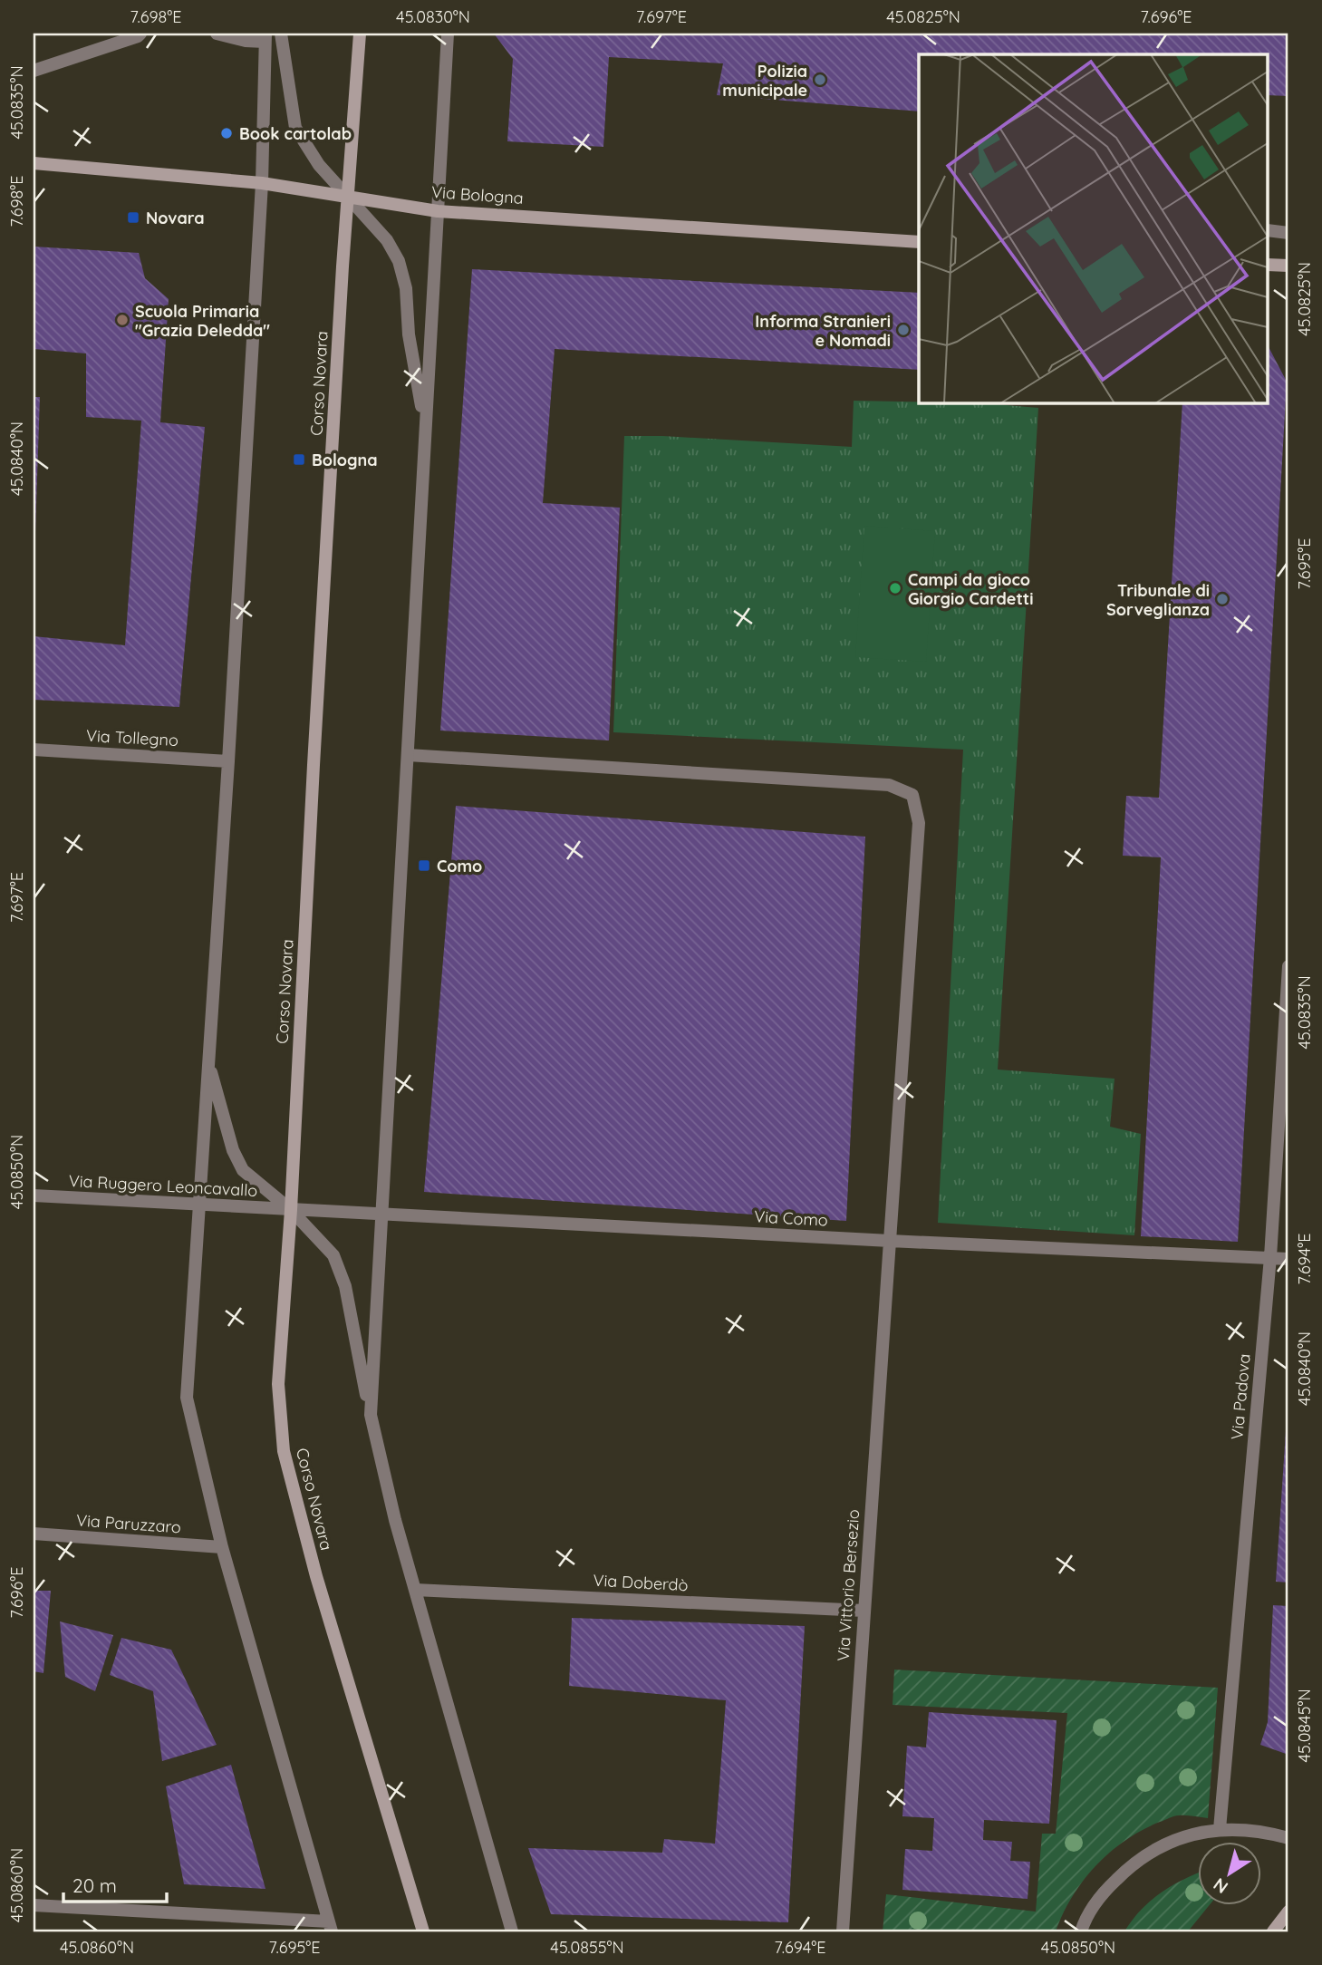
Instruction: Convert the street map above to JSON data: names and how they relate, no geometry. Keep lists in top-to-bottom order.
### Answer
{
  "streets": {
    "main road": ["Via Bologna", "Corso Novara"],
    "street": [
      "Via Tollegno",
      "Via Ruggero Leoncavallo",
      "Via Como",
      "Via Padova",
      "Via Paruzzaro",
      "Via Doberdò",
      "Via Vittorio Bersezio"
    ]
  },
  "crossings": [
    ["Via Bologna", "Corso Novara"],
    ["Corso Novara", "Via Ruggero Leoncavallo"],
    ["Corso Novara", "Via Como"],
    ["Via Ruggero Leoncavallo", "Via Como"],
    ["Via Como", "Via Padova"],
    ["Via Como", "Via Vittorio Bersezio"],
    ["Via Doberdò", "Via Vittorio Bersezio"]
  ],
  "places": {
    "other": [
      "Polizia municipale",
      "Book cartolab",
      "Scuola Primaria \"Grazia Deledda\"",
      "Informa Stranieri e Nomadi",
      "Campi da gioco Giorgio Cardetti",
      "Tribunale di Sorveglianza"
    ],
    "transit": ["Novara", "Bologna", "Como"]
  },
  "scale_bar": "20 m",
  "north": "bottom left",
  "coordinates": [
    "7.698°E",
    "45.0830°N",
    "7.697°E",
    "45.0825°N",
    "7.696°E",
    "45.0835°N",
    "45.0840°N",
    "7.695°E",
    "45.0850°N",
    "7.694°E",
    "45.0845°N",
    "45.0860°N",
    "45.0855°N"
  ]
}
